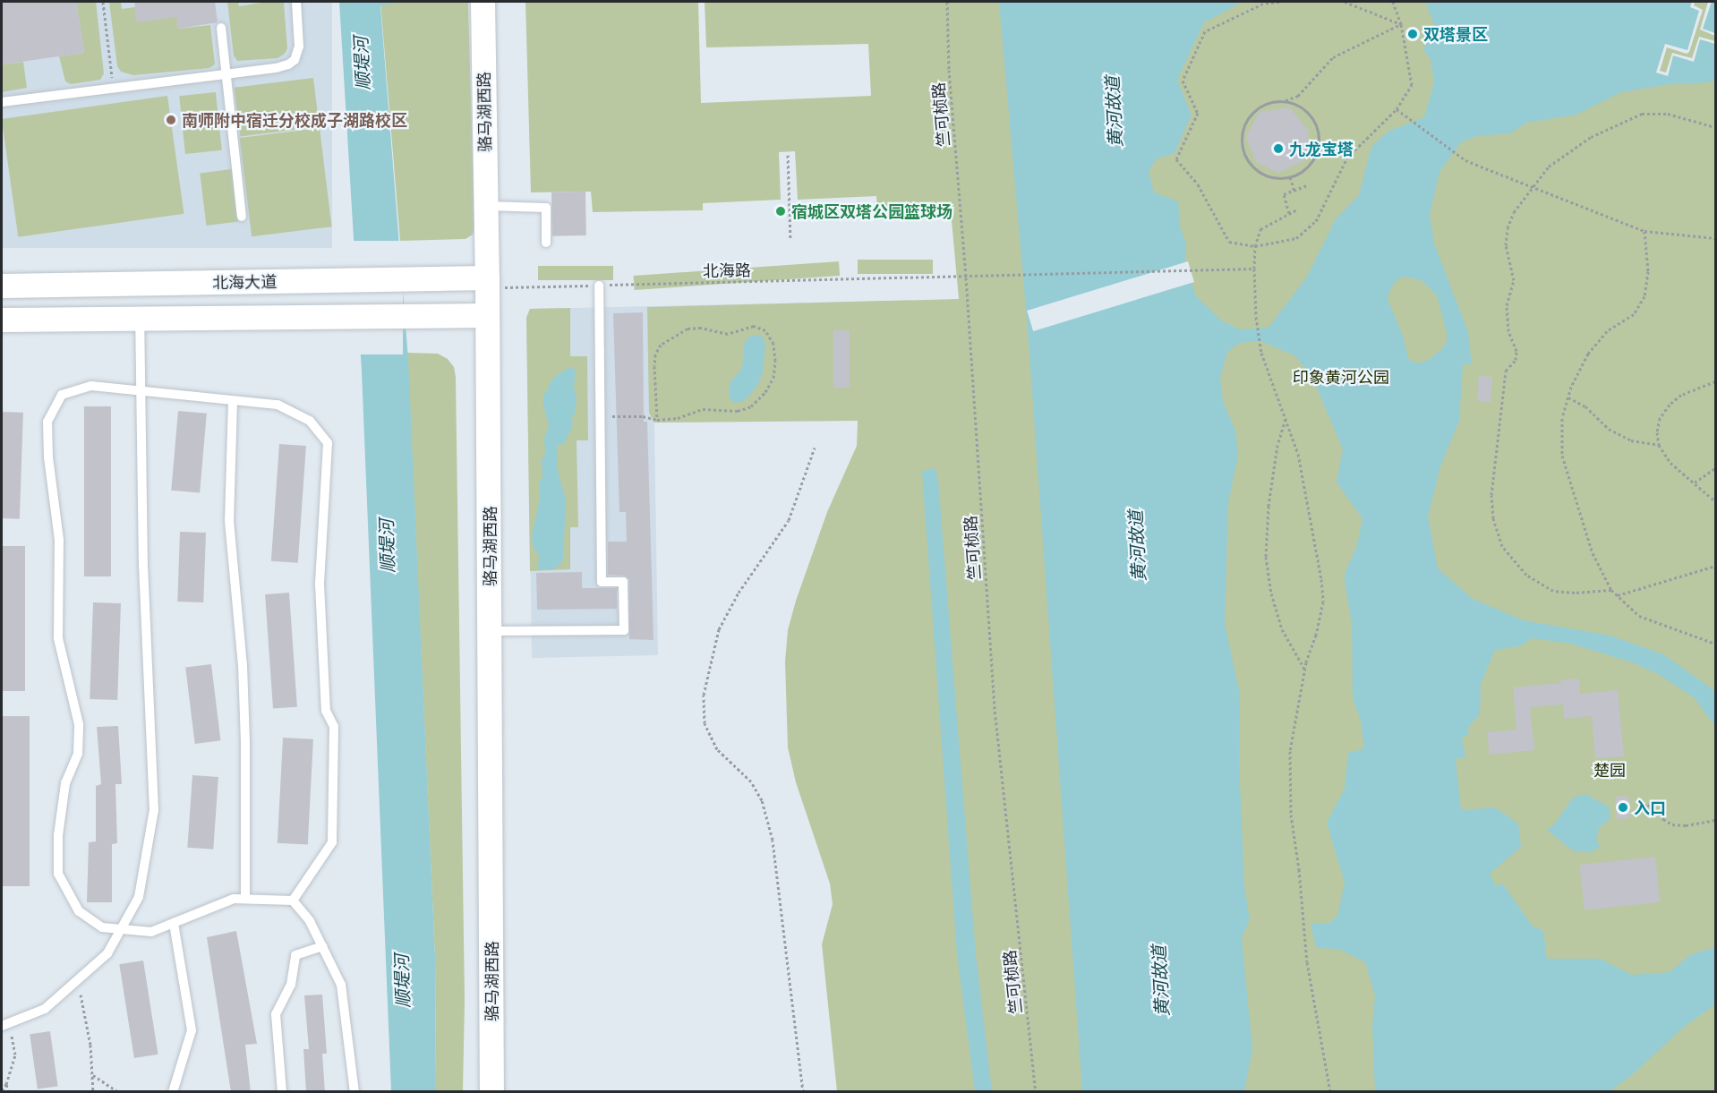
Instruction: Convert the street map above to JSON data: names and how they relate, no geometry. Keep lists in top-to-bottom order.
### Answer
{
  "streets": {
    "street": ["骆马湖西路", "北海大道"],
    "path": ["竺可桢路", "北海路"]
  },
  "crossings": [
    ["骆马湖西路", "北海路"],
    ["骆马湖西路", "北海大道"],
    ["竺可桢路", "北海路"],
    ["北海路", "北海大道"]
  ],
  "water": ["顺堤河", "黄河故道"],
  "parks": ["印象黄河公园", "楚园"],
  "places": [
    "双塔景区",
    "南师附中宿迁分校成子湖路校区",
    "九龙宝塔",
    "宿城区双塔公园篮球场",
    "入口"
  ]
}
